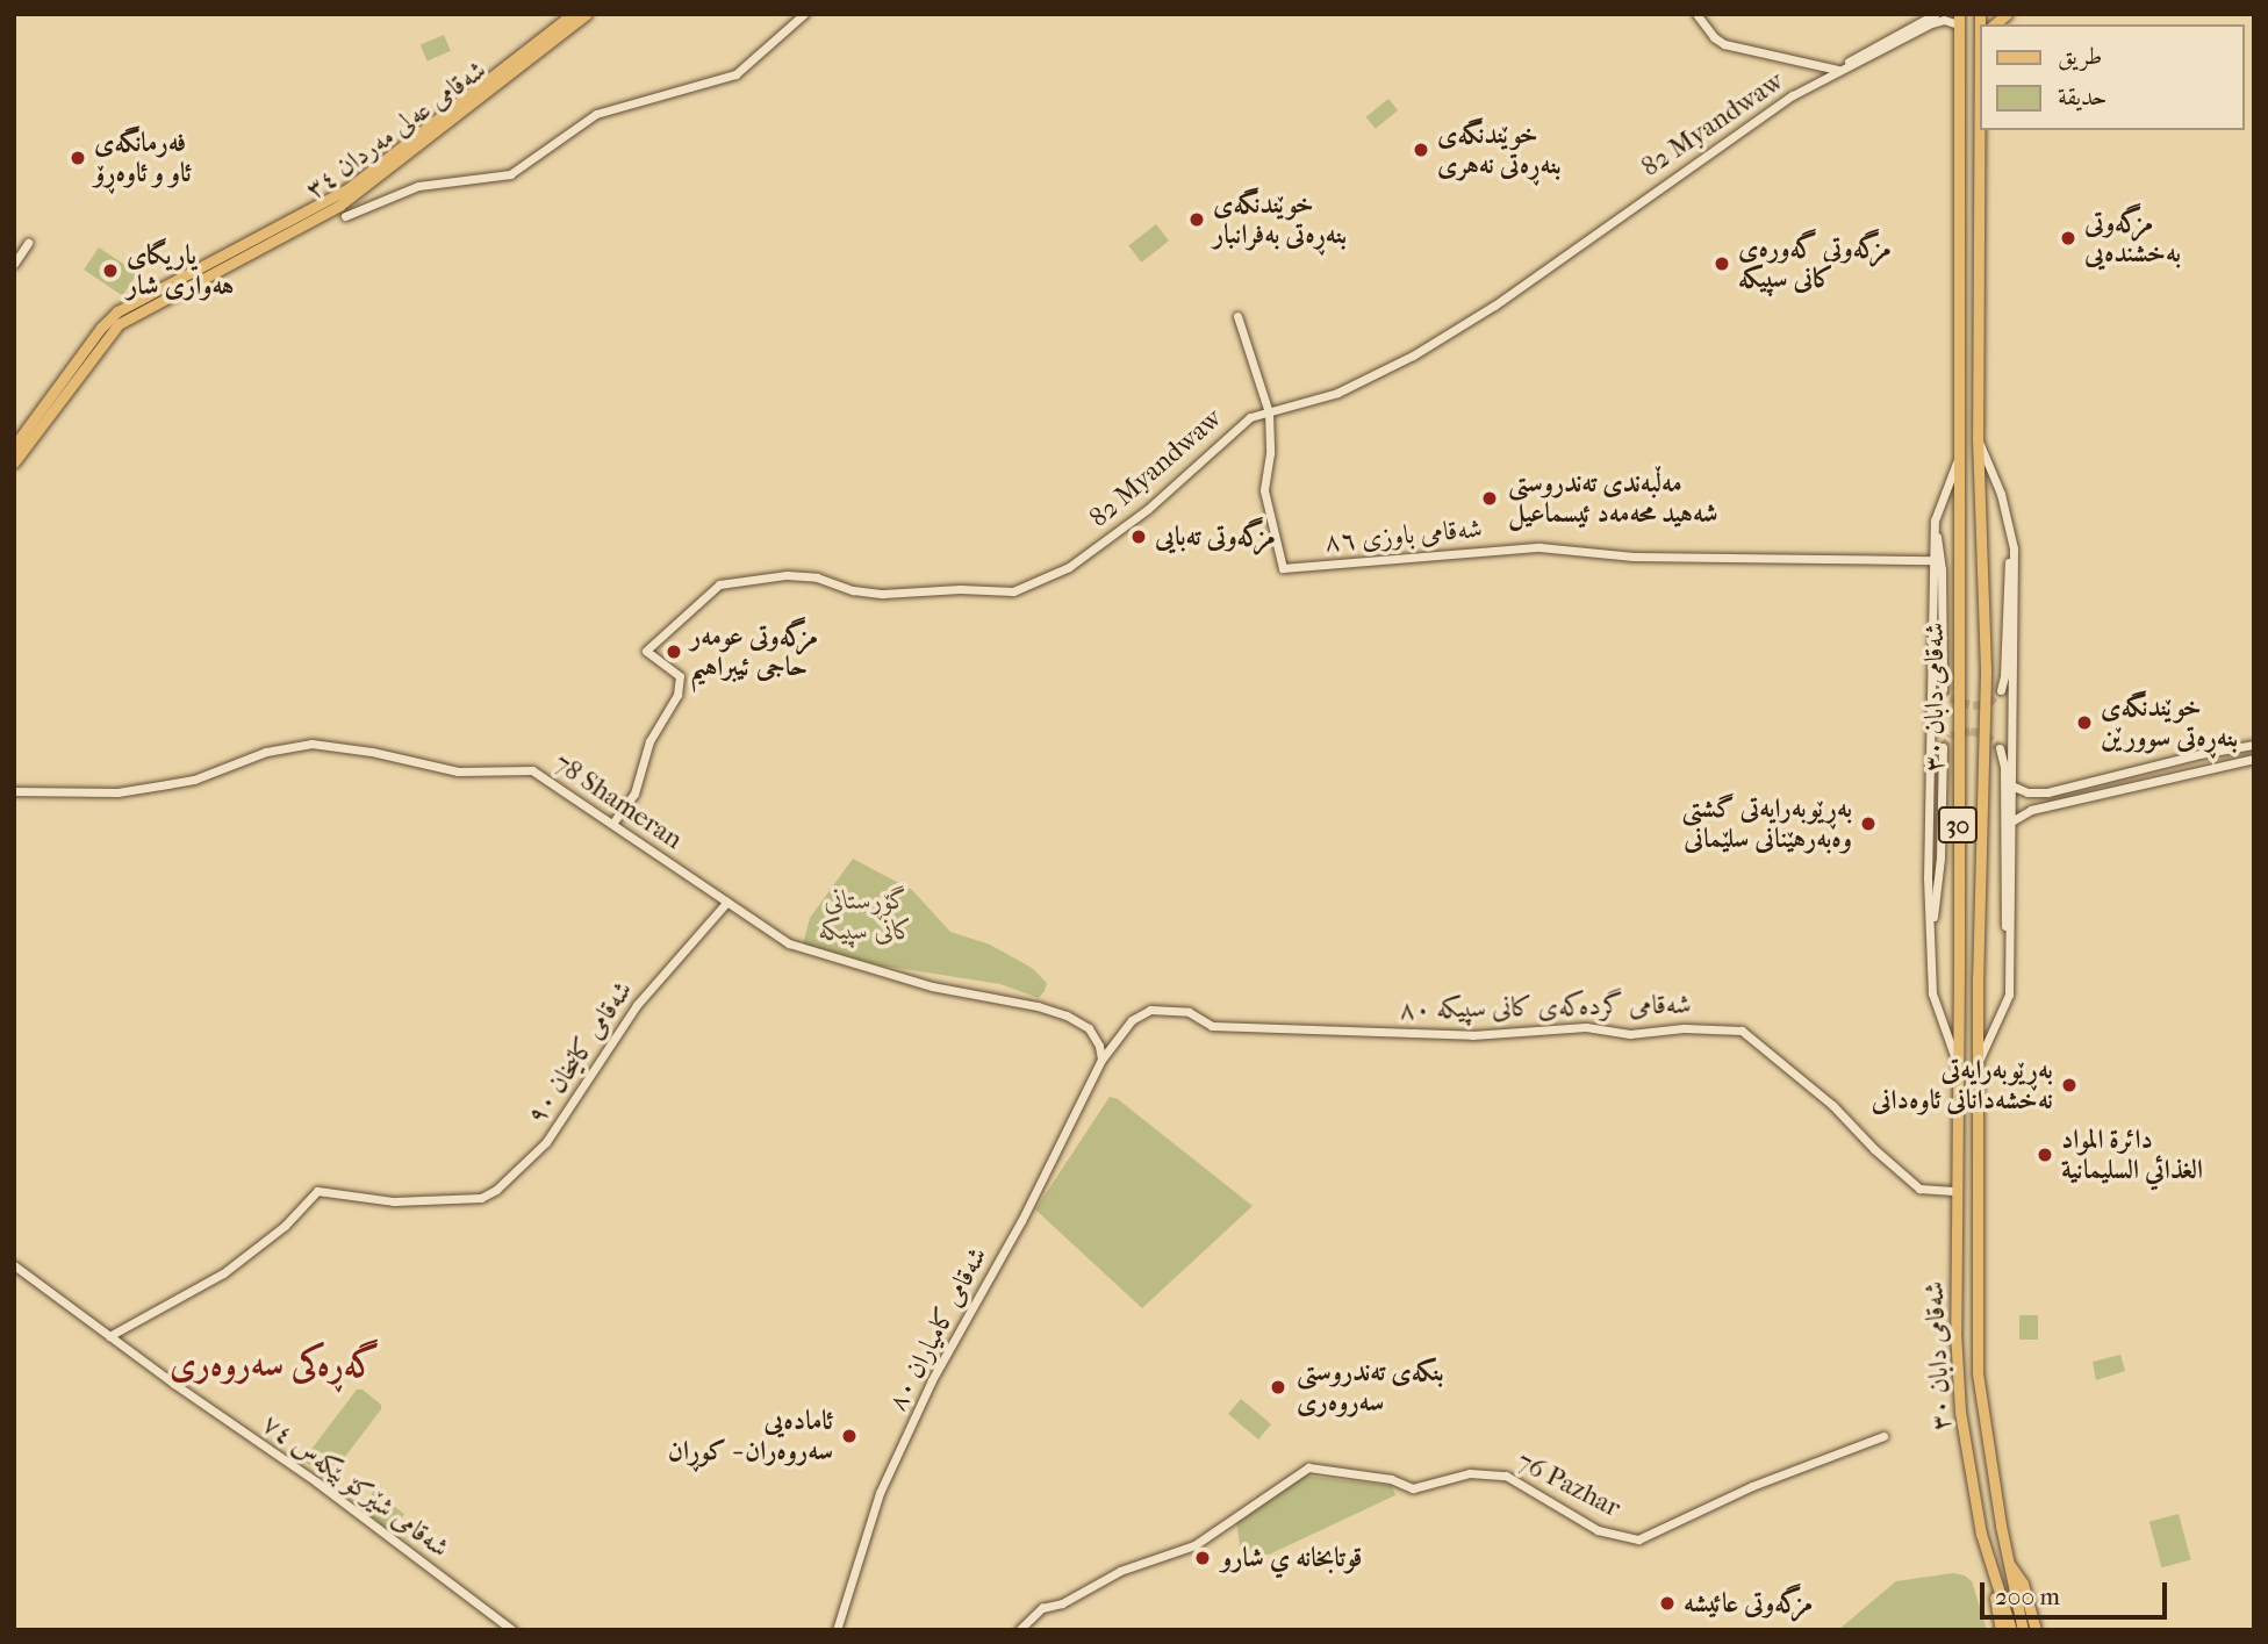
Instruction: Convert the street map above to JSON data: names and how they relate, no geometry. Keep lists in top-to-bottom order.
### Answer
{
  "streets": {
    "main road": ["شەقامی عەلی مەردان ٣٤", "شەقامی دابان ٣٠", "30"],
    "street": [
      "82 Myandwaw",
      "شەقامی باوزی ٨٦",
      "78 Shameran",
      "شەقامی گردەکەی کانی سپیکە ٨٠",
      "شەقامی کانیخان ٩٠",
      "شەقامی کامیاران ٨٠",
      "76 Pazhar",
      "شەقامی شێرکۆ بێکەس ٧٤"
    ]
  },
  "crossings": [
    ["82 Myandwaw", "شەقامی باوزی ٨٦"],
    ["82 Myandwaw", "78 Shameran"],
    ["شەقامی دابان ٣٠", "شەقامی گردەکەی کانی سپیکە ٨٠"],
    ["78 Shameran", "شەقامی گردەکەی کانی سپیکە ٨٠"],
    ["78 Shameran", "شەقامی کانیخان ٩٠"],
    ["78 Shameran", "شەقامی کامیاران ٨٠"],
    ["شەقامی گردەکەی کانی سپیکە ٨٠", "شەقامی کامیاران ٨٠"],
    ["شەقامی کانیخان ٩٠", "شەقامی شێرکۆ بێکەس ٧٤"]
  ],
  "districts": ["گەڕەکی سەروەری"],
  "parks": ["گۆڕستانی کانی سپیکە"],
  "places": [
    "خوێندنگەی بنەڕەتی نەهری",
    "فەرمانگەی ئاو و ئاوەڕۆ",
    "خوێندنگەی بنەڕەتی بەفرانبار",
    "مزگەوتی بەخشندەیی",
    "مزگەوتی گەورەی کانی سپیکە",
    "یاریگای هەواری شار",
    "مەڵبەندی تەندروستی شەهید محەمەد ئیسماعیل",
    "مزگەوتی تەبایی",
    "مزگەوتی عومەر حاجی ئیبراهیم",
    "خوێندنگەی بنەڕەتی سوورێن",
    "بەڕێوبەرایەتی گشتی وەبەرهێنانی سلێمانی",
    "بەڕێوبەرایەتی نەخشەدانانی ئاوەدانی",
    "دائرة المواد الغذائي السليمانية",
    "بنکەی تەندروستی سەروەری",
    "ئامادەیی سەروەران - کوڕان",
    "قوتابخانه ي شارو",
    "مزگەوتی عائیشە"
  ],
  "legend": ["طريق", "حديقة"],
  "scale_bar": "200 m"
}
